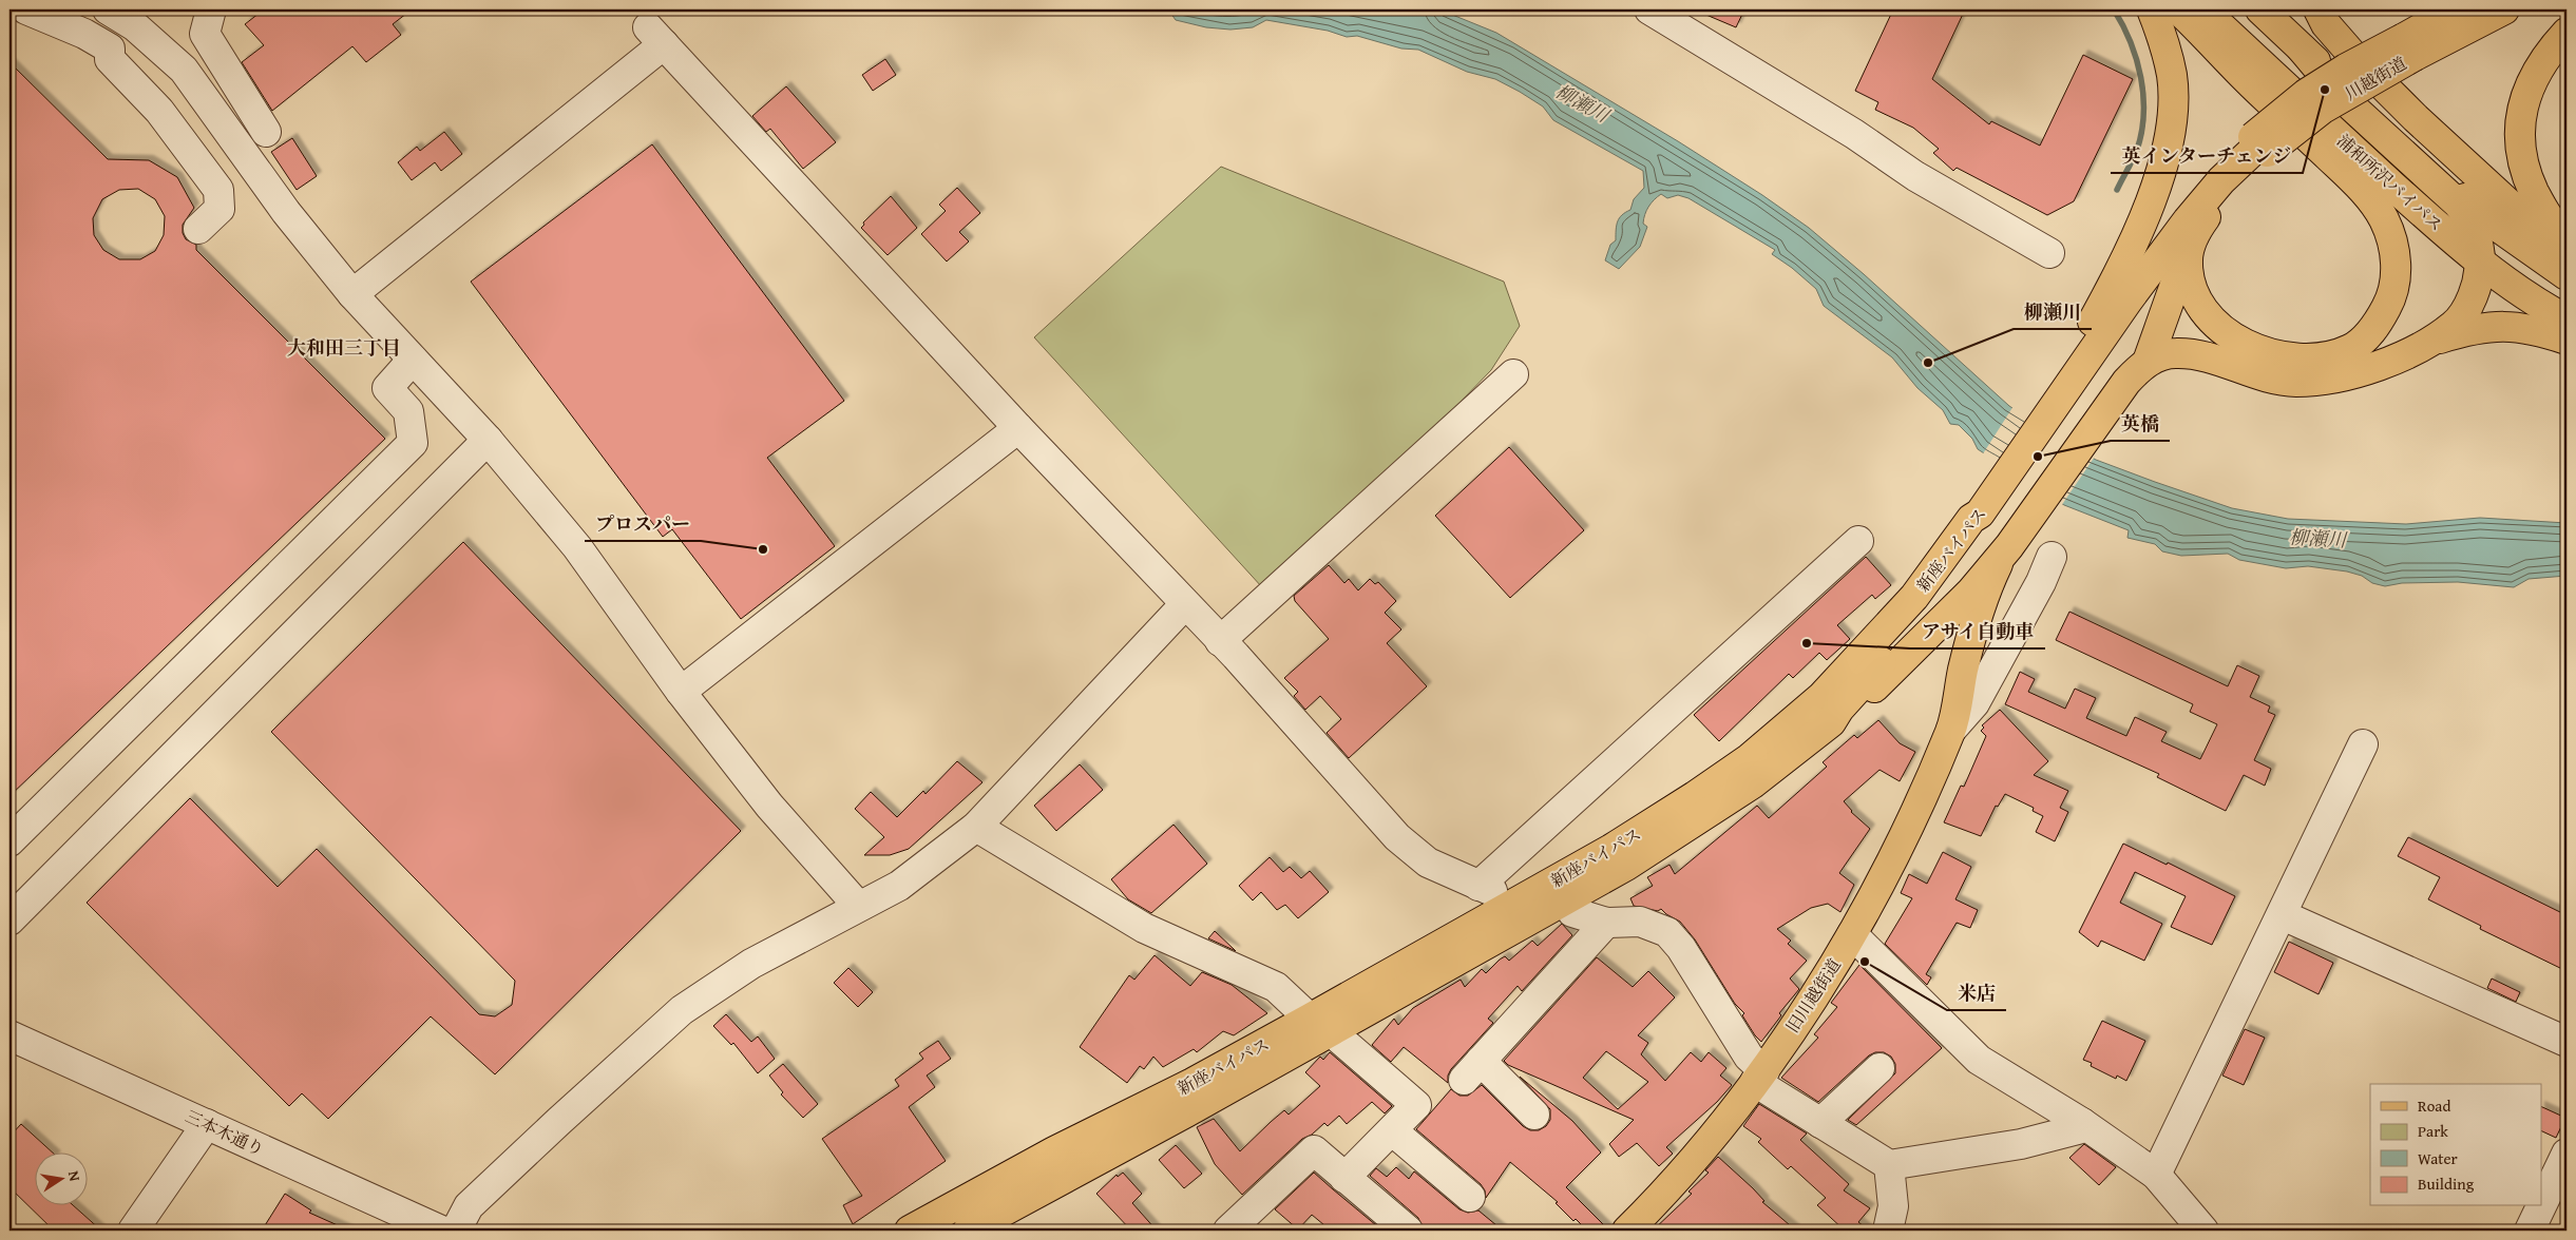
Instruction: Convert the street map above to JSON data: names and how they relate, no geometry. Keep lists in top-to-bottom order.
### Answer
{
  "streets": {
    "main road": [
      "川越街道",
      "浦和所沢バイパス",
      "新座バイパス",
      "旧川越街道"
    ],
    "street": ["三本木通り"]
  },
  "crossings": [
    ["川越街道", "新座バイパス"]
  ],
  "districts": ["大和田三丁目"],
  "water": ["柳瀬川"],
  "places": [
    "英インターチェンジ",
    "柳瀬川",
    "英橋",
    "プロスパー",
    "アサイ自動車",
    "米店"
  ],
  "legend": [
    "Road",
    "Park",
    "Water",
    "Building"
  ],
  "north": "right"
}
